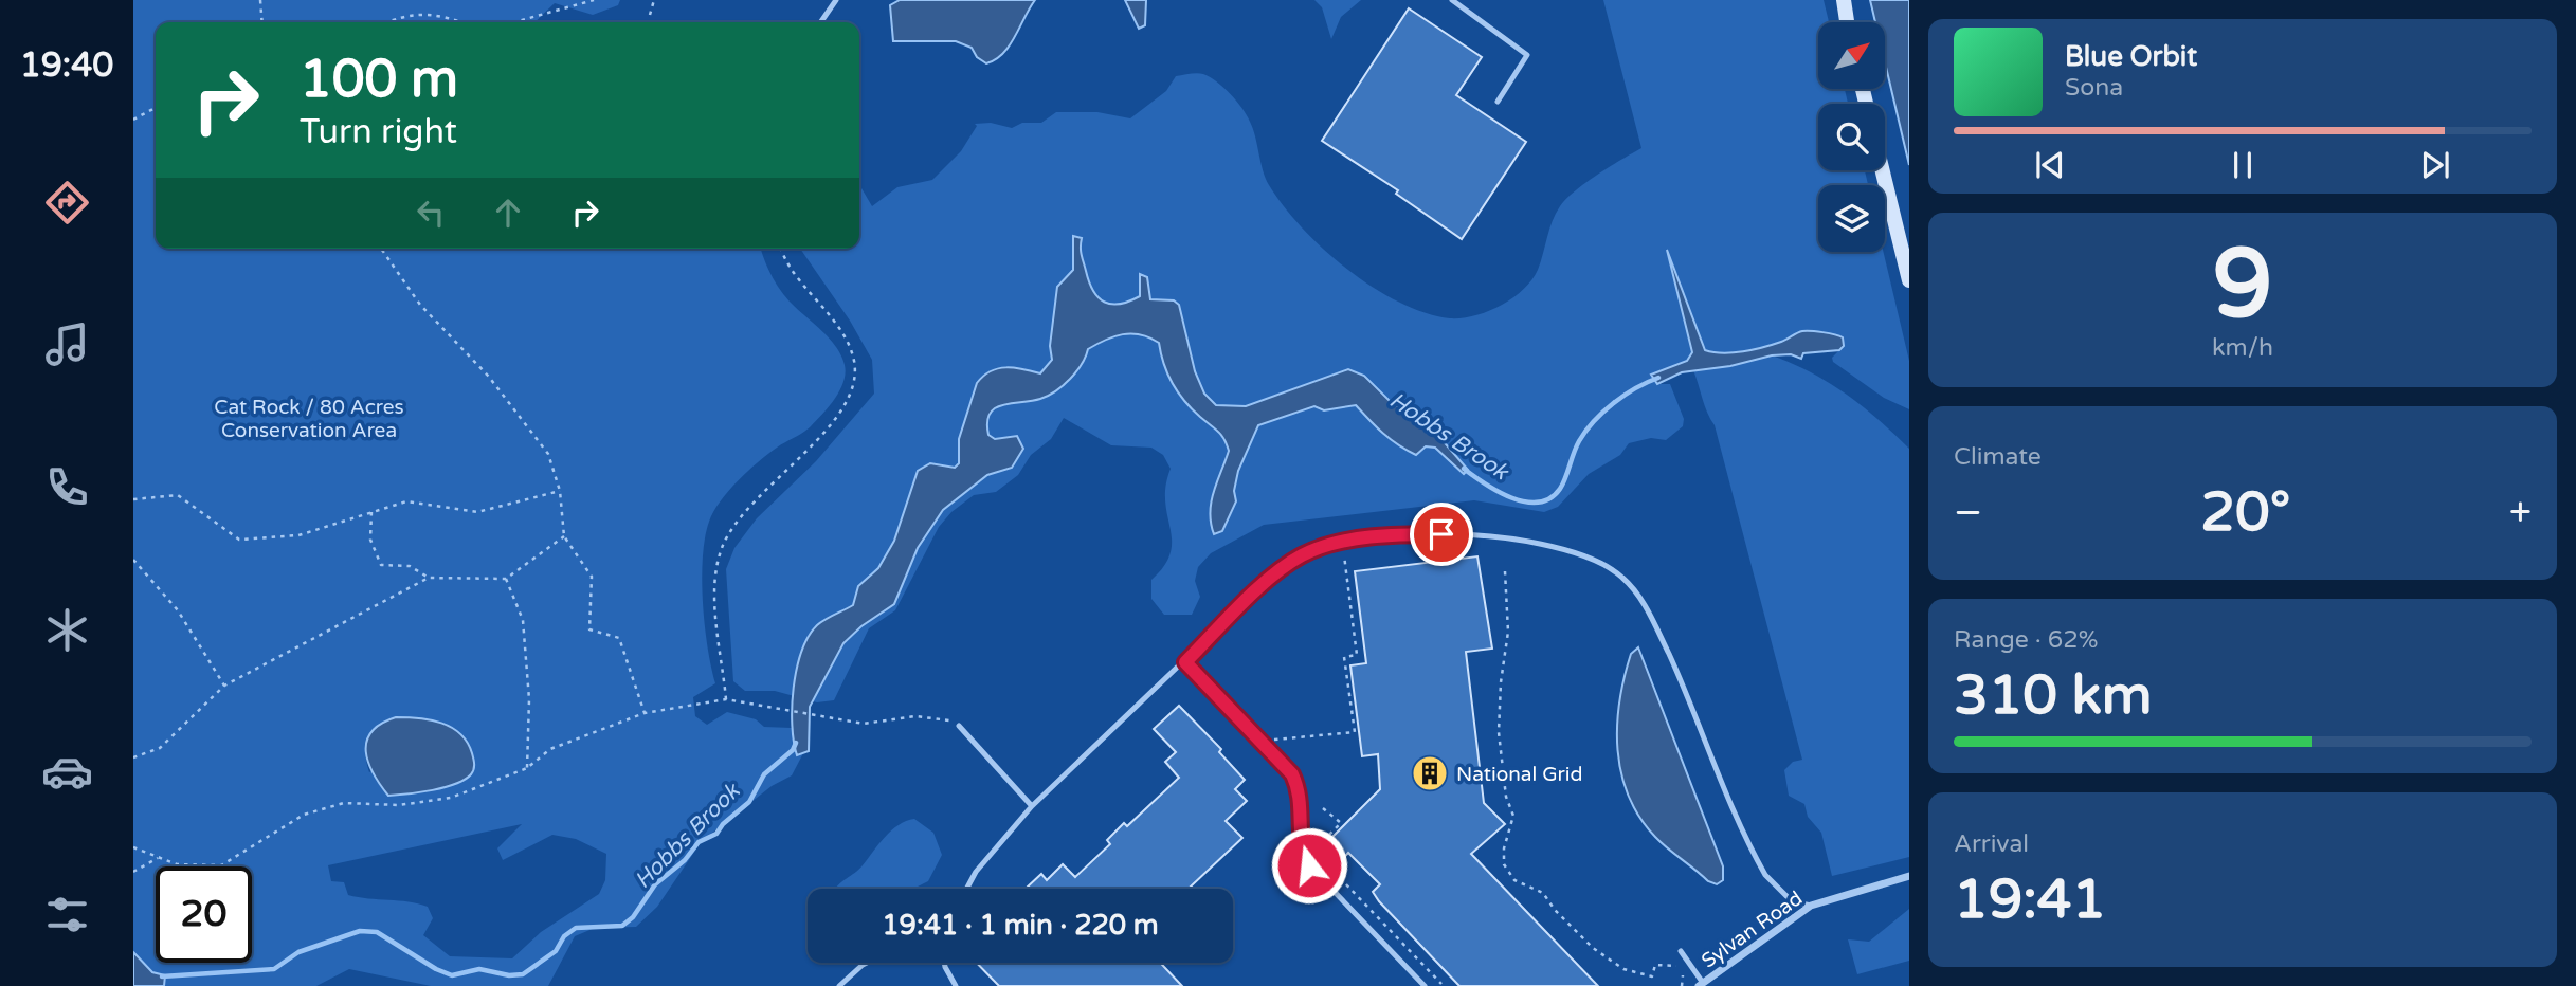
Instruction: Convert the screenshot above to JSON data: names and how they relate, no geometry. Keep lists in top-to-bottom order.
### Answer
{
  "streets": {
    "street": ["Sylvan Road"]
  },
  "water": ["Hobbs Brook"],
  "parks": ["Cat Rock / 80 Acres Conservation Area"],
  "places": {
    "building": ["National Grid"]
  },
  "north": "top right",
  "page": {
    "tabs": "19:40",
    "turn": ["100 m", "Turn right"],
    "song": ["Blue Orbit", "Sona"],
    "tile": [
      ["9", "km/h"],
      "Climate",
      ["Range · 62%", "310 km"],
      ["Arrival", "19:41"]
    ],
    "heat": ["−", "20°", "+"],
    "limit": "20",
    "trip": "19:41 · 1 min · 220 m"
  }
}
